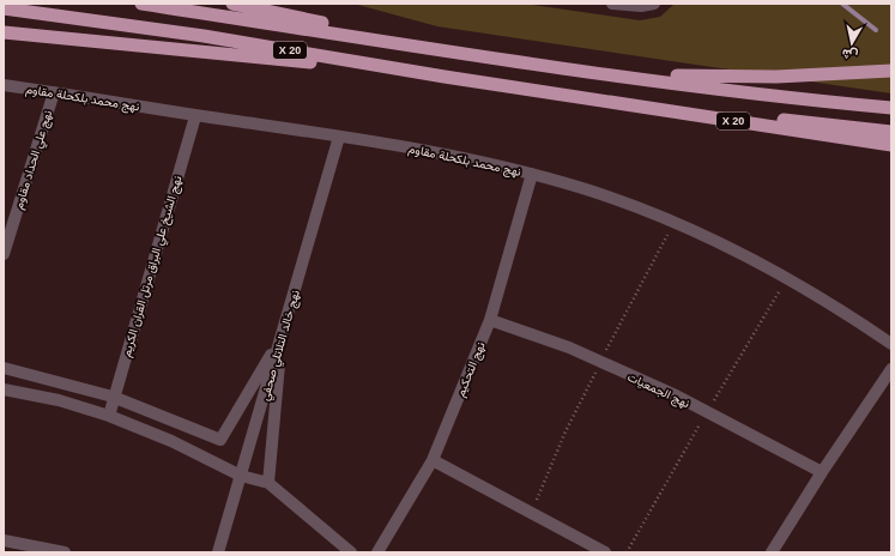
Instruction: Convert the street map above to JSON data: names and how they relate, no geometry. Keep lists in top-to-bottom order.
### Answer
{
  "streets": {
    "highway": ["X 20"],
    "street": [
      "نهج محمد بلكحلة مقاوم",
      "نهج علي الحداد مقاوم",
      "نهج الشيخ علي البراق مرتل القران الكريم",
      "نهج خالد التلاتلي صحفي",
      "نهج التحكيم",
      "نهج الجمعيات"
    ]
  },
  "crossings": [
    ["نهج محمد بلكحلة مقاوم", "نهج علي الحداد مقاوم"],
    ["نهج محمد بلكحلة مقاوم", "نهج الشيخ علي البراق مرتل القران الكريم"],
    ["نهج محمد بلكحلة مقاوم", "نهج خالد التلاتلي صحفي"],
    ["نهج محمد بلكحلة مقاوم", "نهج التحكيم"],
    ["نهج التحكيم", "نهج الجمعيات"]
  ],
  "north": "bottom"
}
